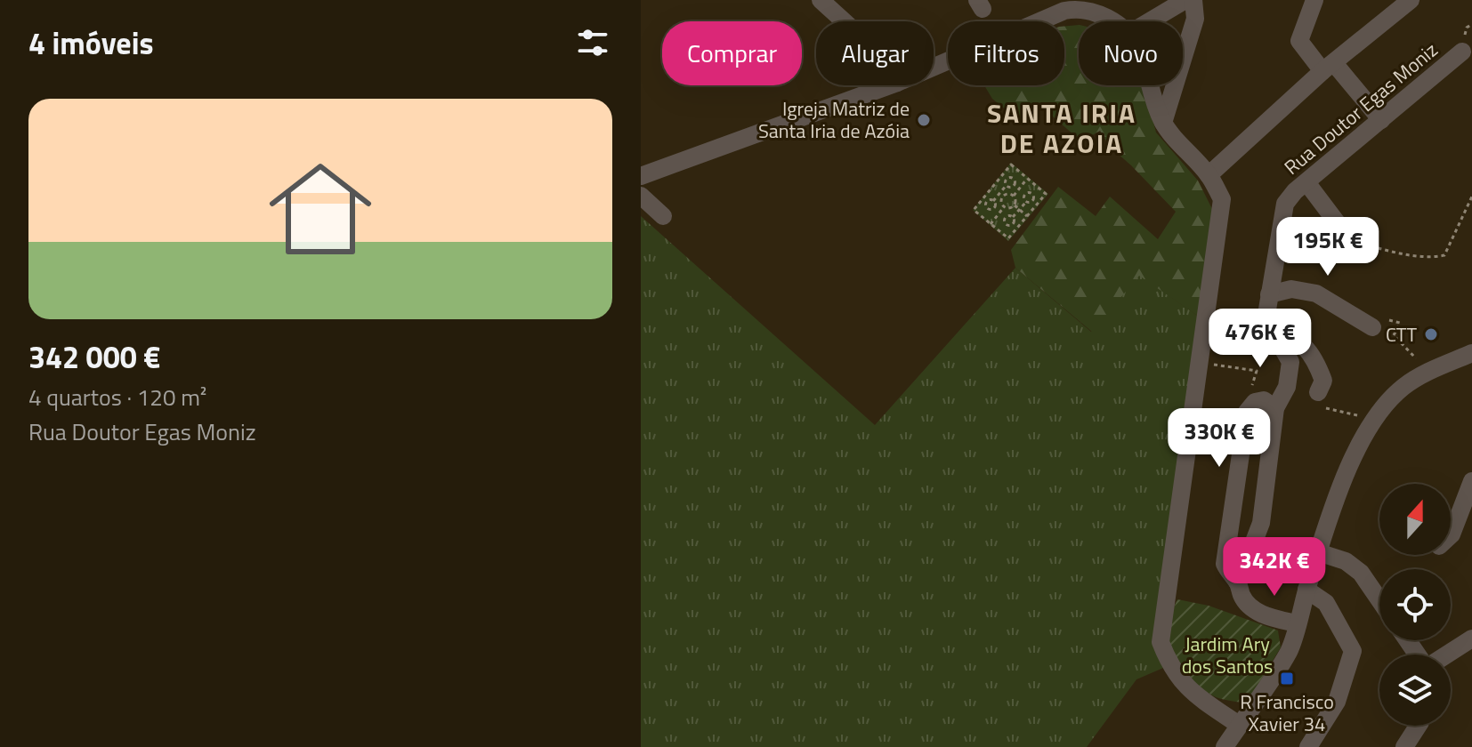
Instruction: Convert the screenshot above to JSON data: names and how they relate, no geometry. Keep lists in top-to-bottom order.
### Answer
{
  "streets": {
    "street": ["Rua Doutor Egas Moniz"]
  },
  "districts": ["SANTA IRIA DE AZOIA"],
  "parks": ["Jardim Ary dos Santos"],
  "places": {
    "other": ["Igreja Matriz de Santa Iria de Azóia", "CTT"],
    "transit": ["R Francisco Xavier 34"]
  },
  "north": "top",
  "page": {
    "heading": "4 imóveis",
    "chip": [
      "Comprar",
      "Alugar",
      "Filtros",
      "Novo"
    ],
    "list": [
      {
        "name": "342 000 €",
        "note": "4 quartos · 120 m² · Rua Doutor Egas Moniz"
      }
    ],
    "price": [
      "195K €",
      "476K €",
      "330K €",
      "342K €"
    ]
  }
}
